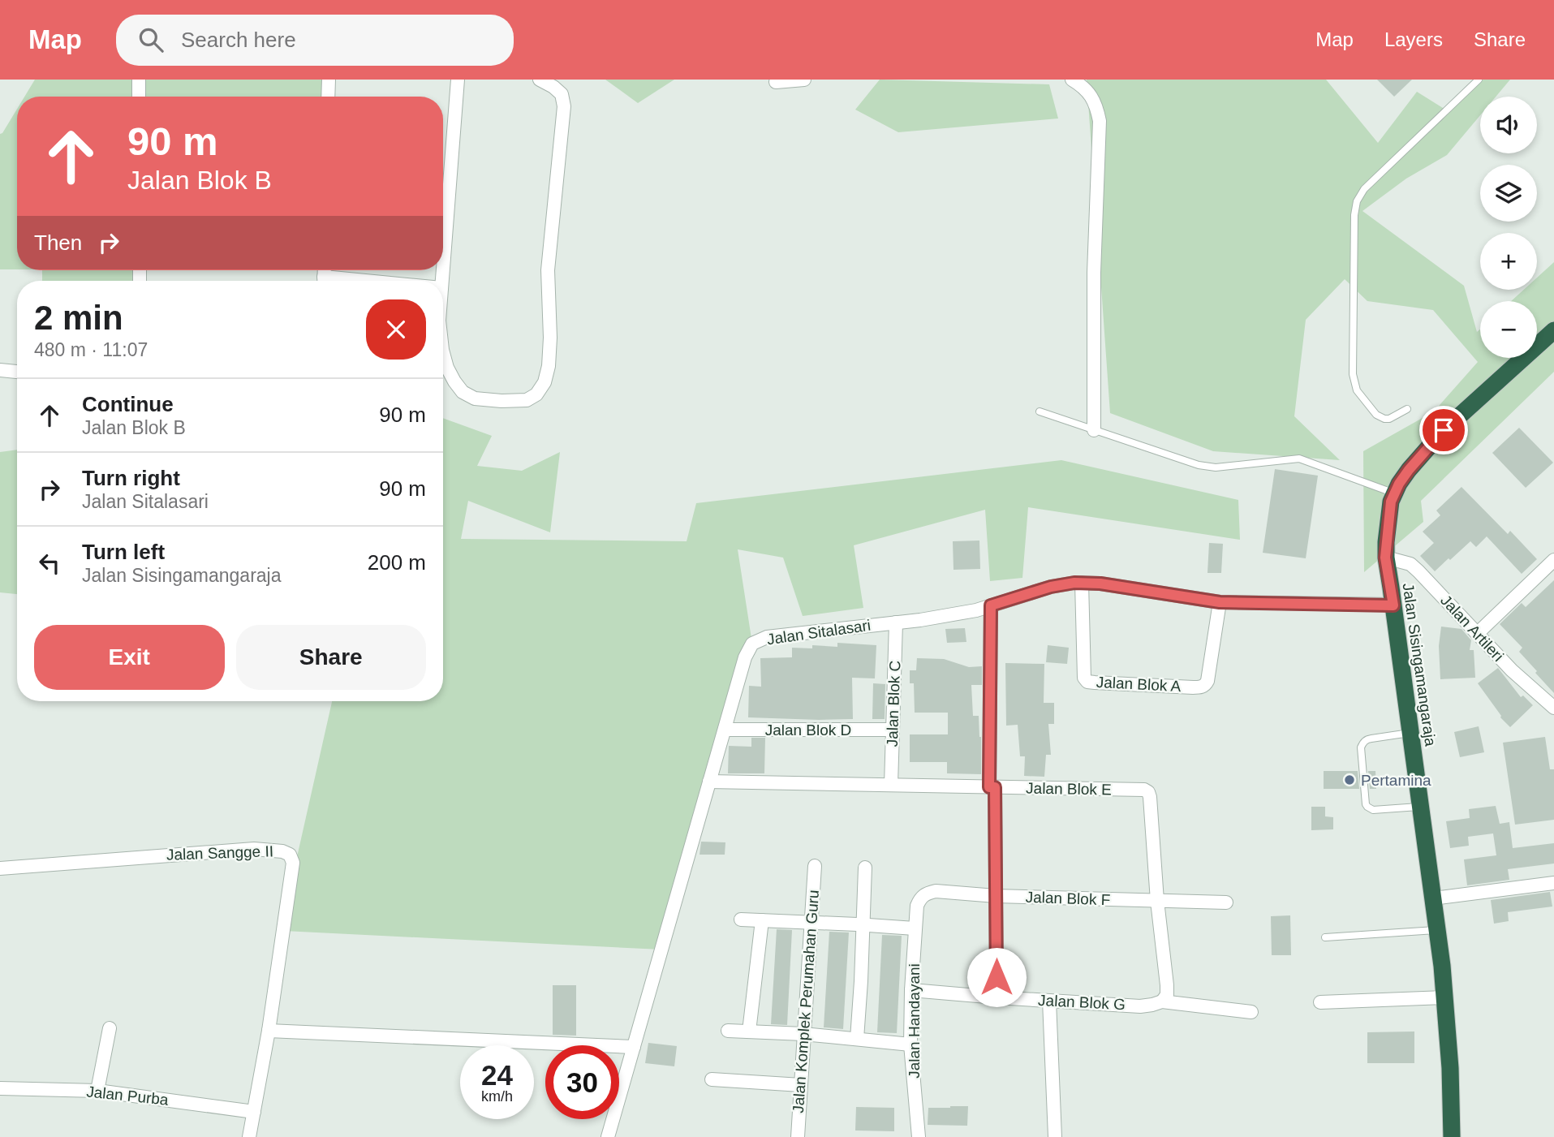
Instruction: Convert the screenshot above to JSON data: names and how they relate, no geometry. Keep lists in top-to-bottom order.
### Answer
{
  "streets": {
    "highway": ["Jalan Sisingamangaraja"],
    "street": [
      "Jalan Artileri",
      "Jalan Sitalasari",
      "Jalan Blok A",
      "Jalan Blok C",
      "Jalan Blok D",
      "Jalan Blok E",
      "Jalan Sangge II",
      "Jalan Blok F",
      "Jalan Komplek Perumahan Guru",
      "Jalan Blok G",
      "Jalan Handayani",
      "Jalan Purba"
    ]
  },
  "crossings": [
    ["Jalan Artileri", "Jalan Sisingamangaraja"],
    ["Jalan Sitalasari", "Jalan Sisingamangaraja"],
    ["Jalan Sitalasari", "Jalan Blok A"],
    ["Jalan Sitalasari", "Jalan Blok C"],
    ["Jalan Sitalasari", "Jalan Blok D"],
    ["Jalan Sitalasari", "Jalan Blok E"],
    ["Jalan Blok C", "Jalan Blok D"],
    ["Jalan Blok C", "Jalan Blok E"],
    ["Jalan Blok E", "Jalan Blok F"],
    ["Jalan Blok E", "Jalan Blok G"],
    ["Jalan Sangge II", "Jalan Purba"],
    ["Jalan Blok F", "Jalan Handayani"],
    ["Jalan Blok G", "Jalan Handayani"]
  ],
  "places": ["Pertamina"],
  "page": {
    "header": "Map",
    "search": "Search here",
    "nav": ["Map", "Layers", "Share"],
    "map_buttons": ["+", "−"],
    "turn": ["90 m", "Jalan Blok B"],
    "then": "Then",
    "heading": ["2 min", "480 m · 11:07"],
    "list": [
      {
        "name": "Continue",
        "note": "Jalan Blok B",
        "value": "90 m"
      },
      {
        "name": "Turn right",
        "note": "Jalan Sitalasari",
        "value": "90 m"
      },
      {
        "name": "Turn left",
        "note": "Jalan Sisingamangaraja",
        "value": "200 m"
      }
    ],
    "buttons": ["Exit", "Share"],
    "speed": "24 km/h",
    "limit": "30"
  }
}
